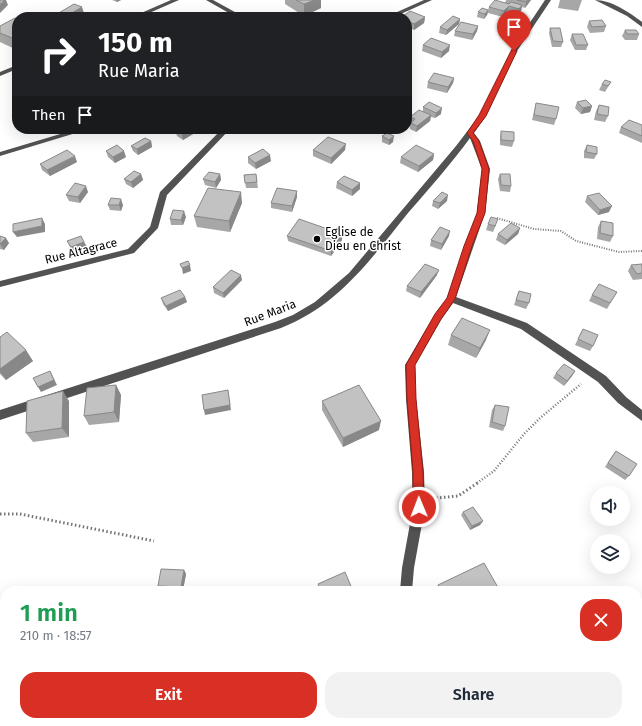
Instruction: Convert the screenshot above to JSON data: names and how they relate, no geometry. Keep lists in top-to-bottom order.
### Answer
{
  "streets": {
    "street": ["Rue Altagrace", "Rue Maria"]
  },
  "places": ["Eglise de Dieu en Christ"],
  "page": {
    "turn": ["150 m", "Rue Maria"],
    "then": "Then",
    "heading": ["1 min", "210 m · 18:57"],
    "buttons": ["Exit", "Share"]
  }
}
